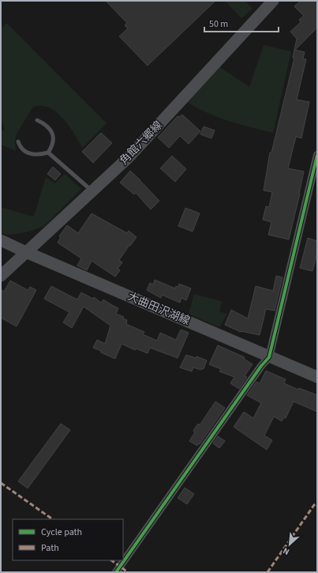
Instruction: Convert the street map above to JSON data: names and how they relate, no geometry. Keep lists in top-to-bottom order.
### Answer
{
  "streets": {
    "main road": ["角館六郷線", "大曲田沢湖線"]
  },
  "crossings": [
    ["角館六郷線", "大曲田沢湖線"]
  ],
  "legend": ["Cycle path", "Path"],
  "scale_bar": "50 m",
  "north": "bottom left"
}
